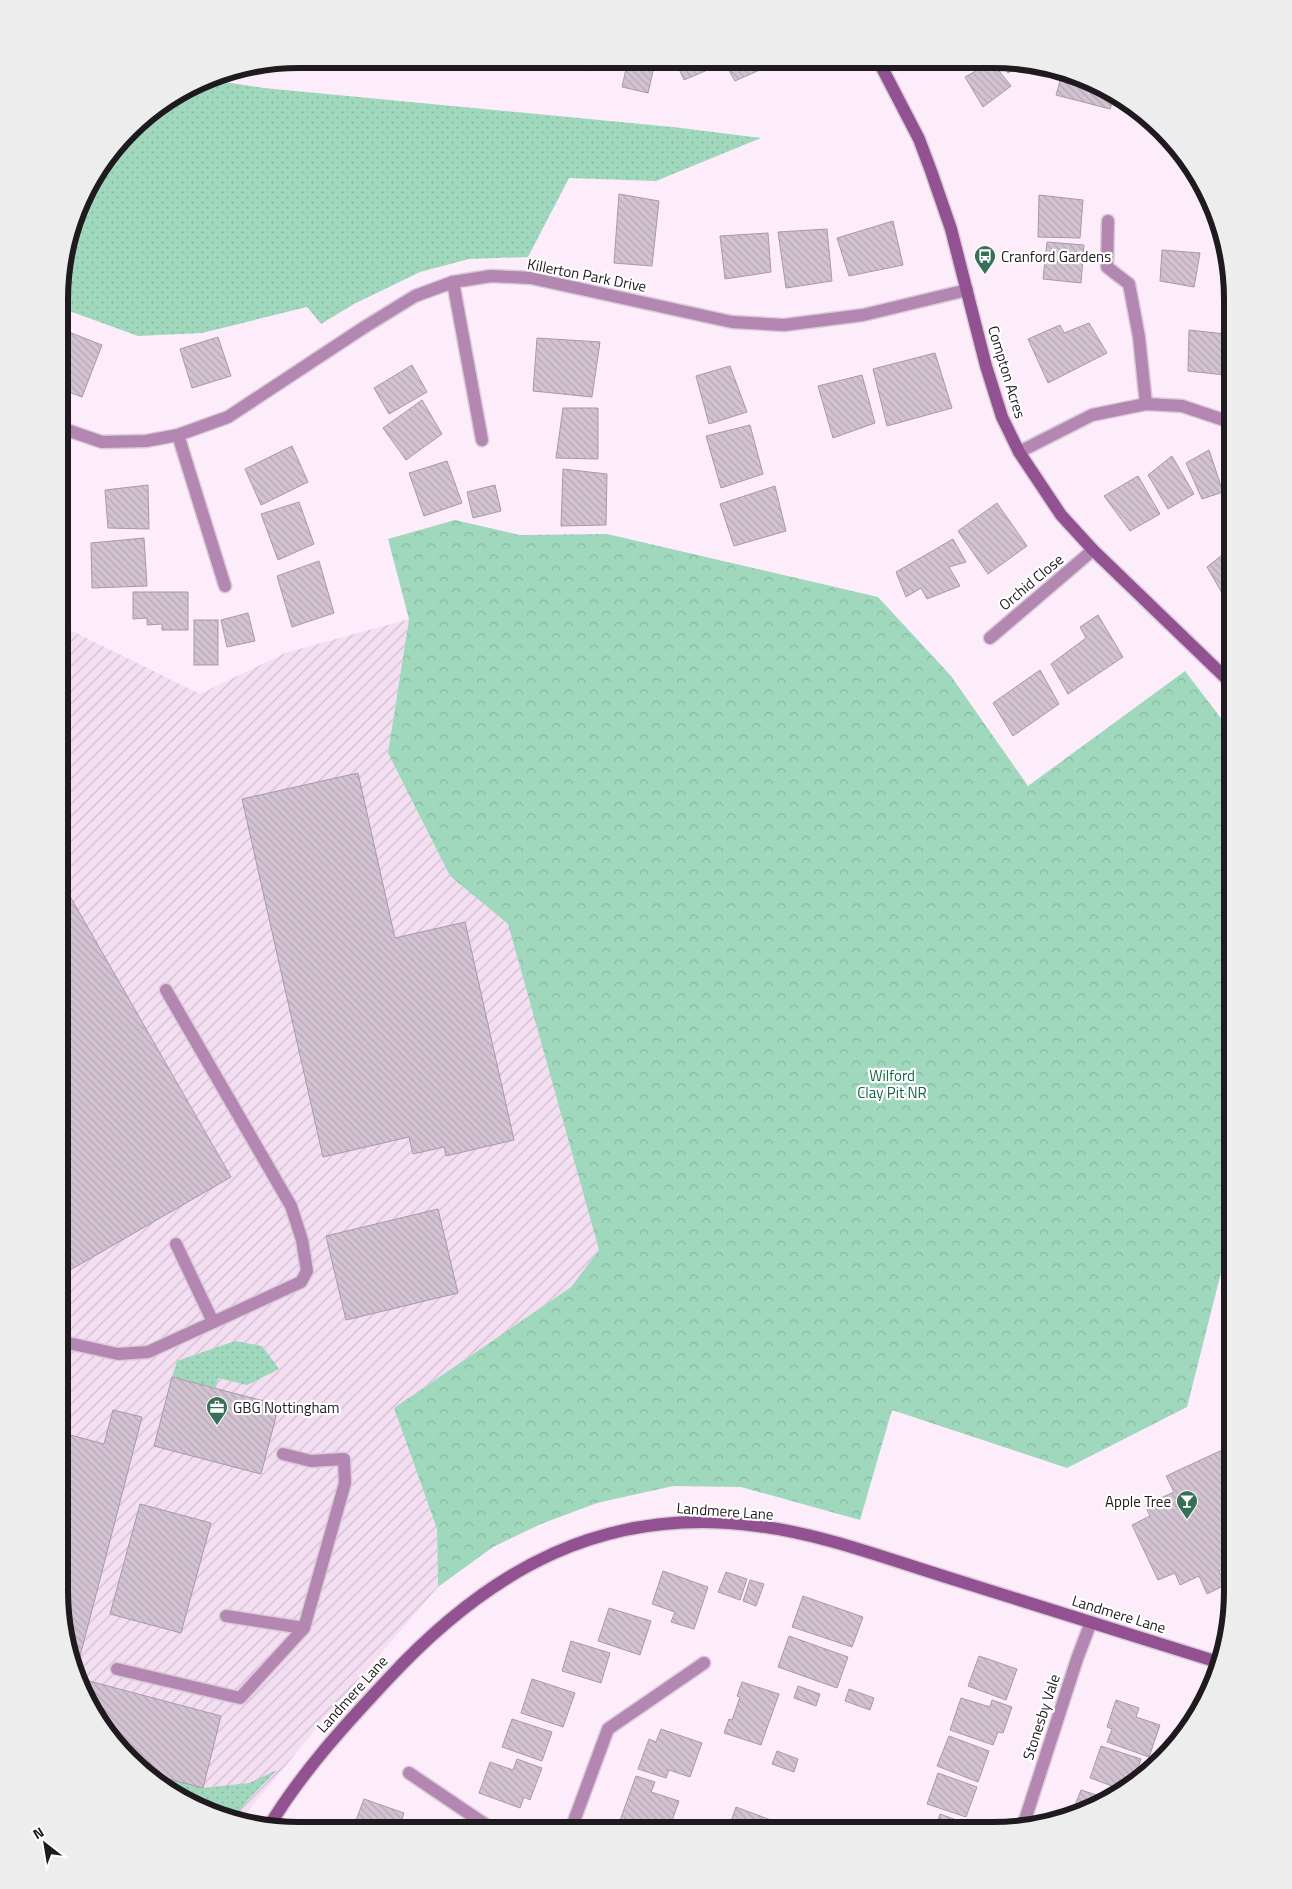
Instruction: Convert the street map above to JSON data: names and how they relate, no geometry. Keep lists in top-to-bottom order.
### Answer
{
  "streets": {
    "street": [
      "Killerton Park Drive",
      "Compton Acres",
      "Orchid Close",
      "Landmere Lane",
      "Stonesby Vale"
    ]
  },
  "crossings": [
    ["Killerton Park Drive", "Compton Acres"],
    ["Compton Acres", "Orchid Close"],
    ["Landmere Lane", "Stonesby Vale"]
  ],
  "parks": ["Wilford Clay Pit NR"],
  "places": {
    "bus stop": ["Cranford Gardens"],
    "office": ["GBG Nottingham"],
    "bar": ["Apple Tree"]
  },
  "north": "top left"
}
